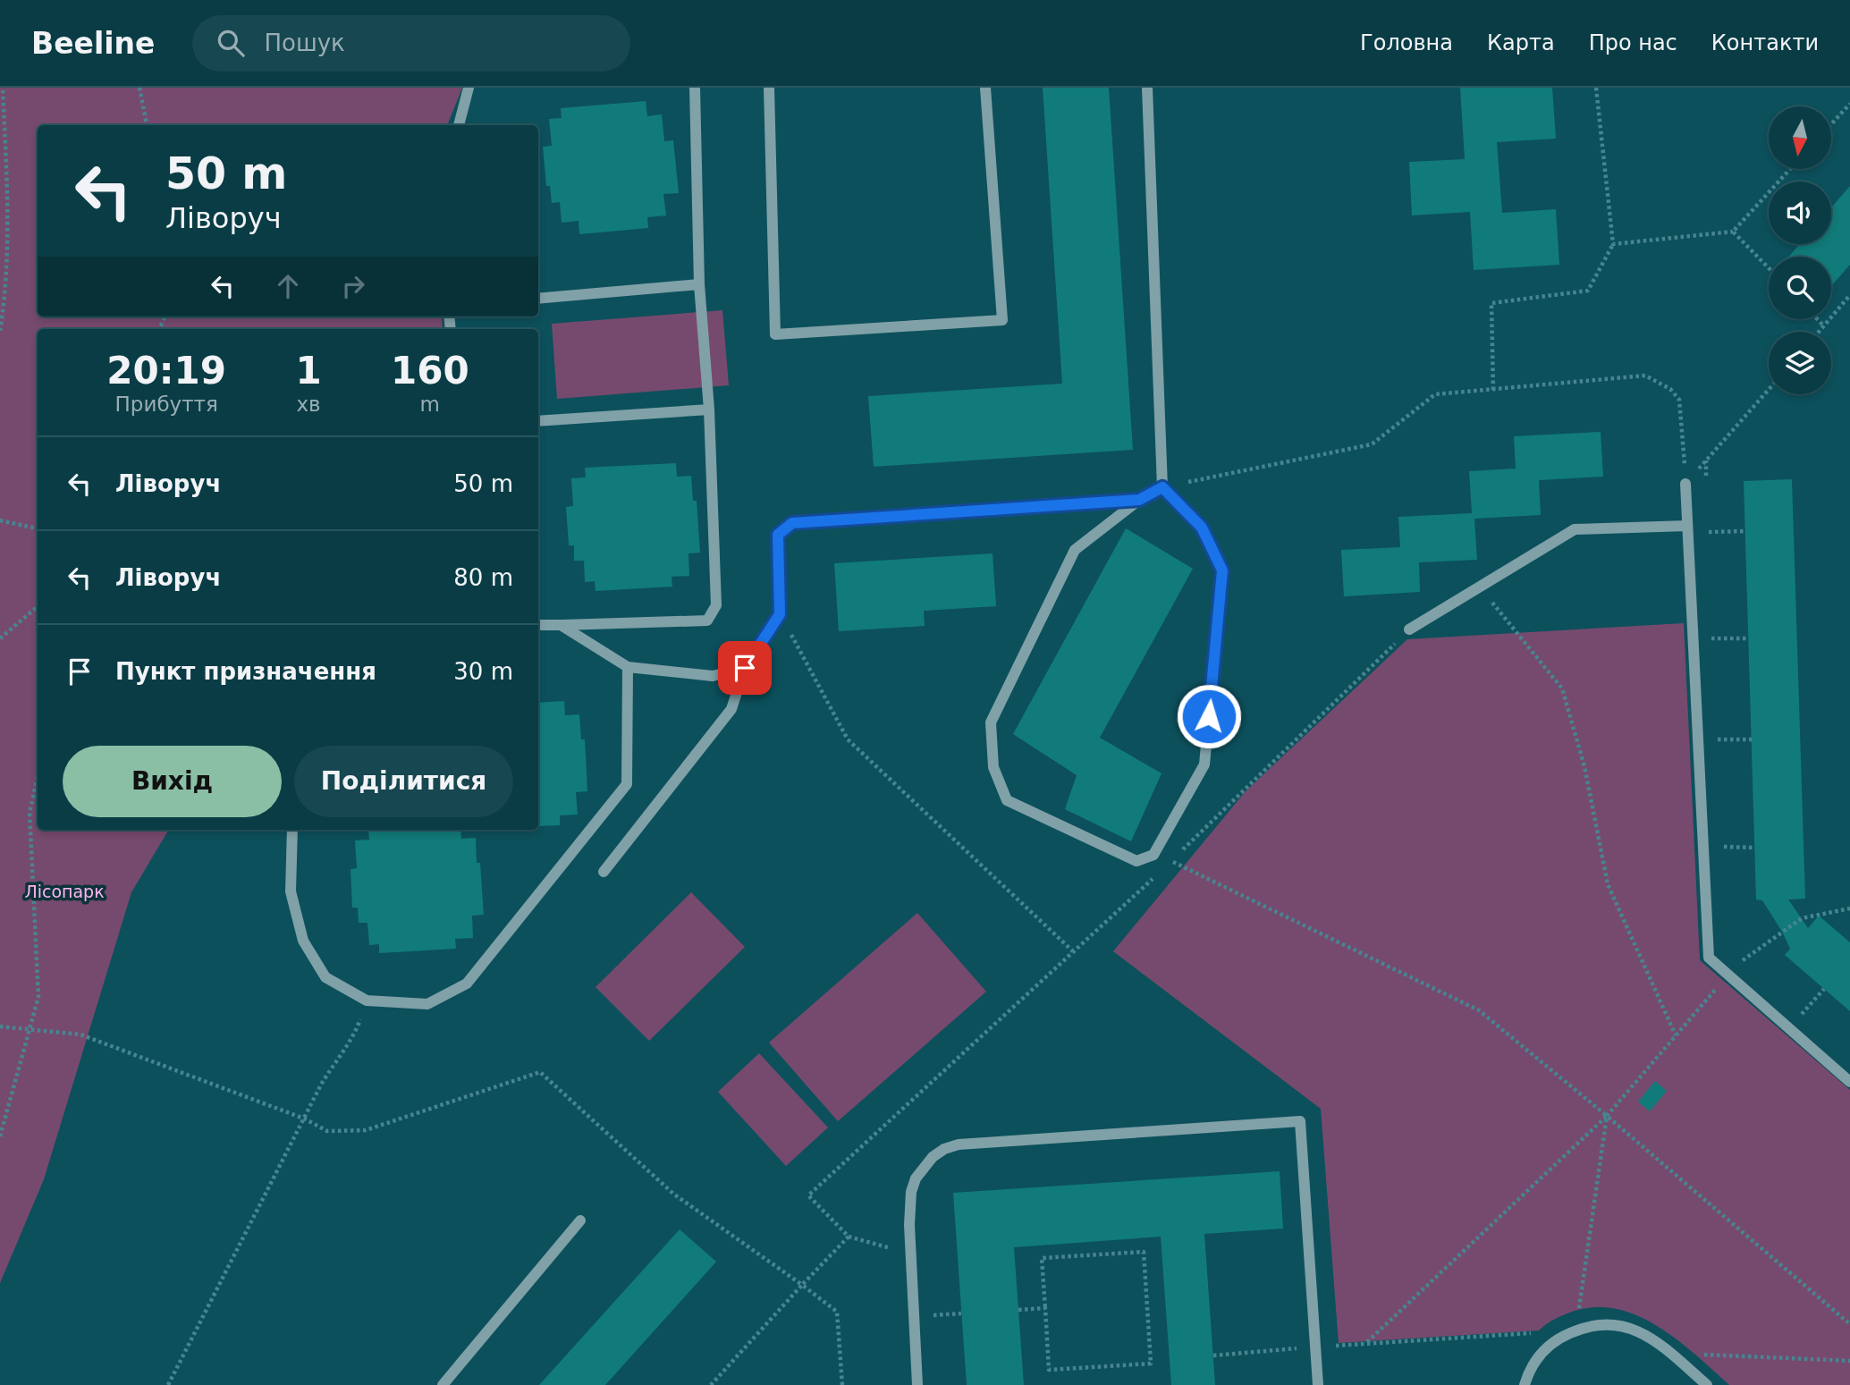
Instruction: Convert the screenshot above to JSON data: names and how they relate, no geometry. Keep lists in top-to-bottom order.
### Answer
{
  "parks": ["Лісопарк"],
  "north": "bottom",
  "page": {
    "header": "Beeline",
    "search": "Пошук",
    "nav": [
      "Головна",
      "Карта",
      "Про нас",
      "Контакти"
    ],
    "turn": ["50 m", "Ліворуч"],
    "eta": [
      "20:19",
      "Прибуття",
      "1",
      "хв",
      "160",
      "m"
    ],
    "list": [
      {
        "name": "Ліворуч",
        "value": "50 m"
      },
      {
        "name": "Ліворуч",
        "value": "80 m"
      },
      {
        "name": "Пункт призначення",
        "value": "30 m"
      }
    ],
    "buttons": ["Вихід", "Поділитися"]
  }
}
